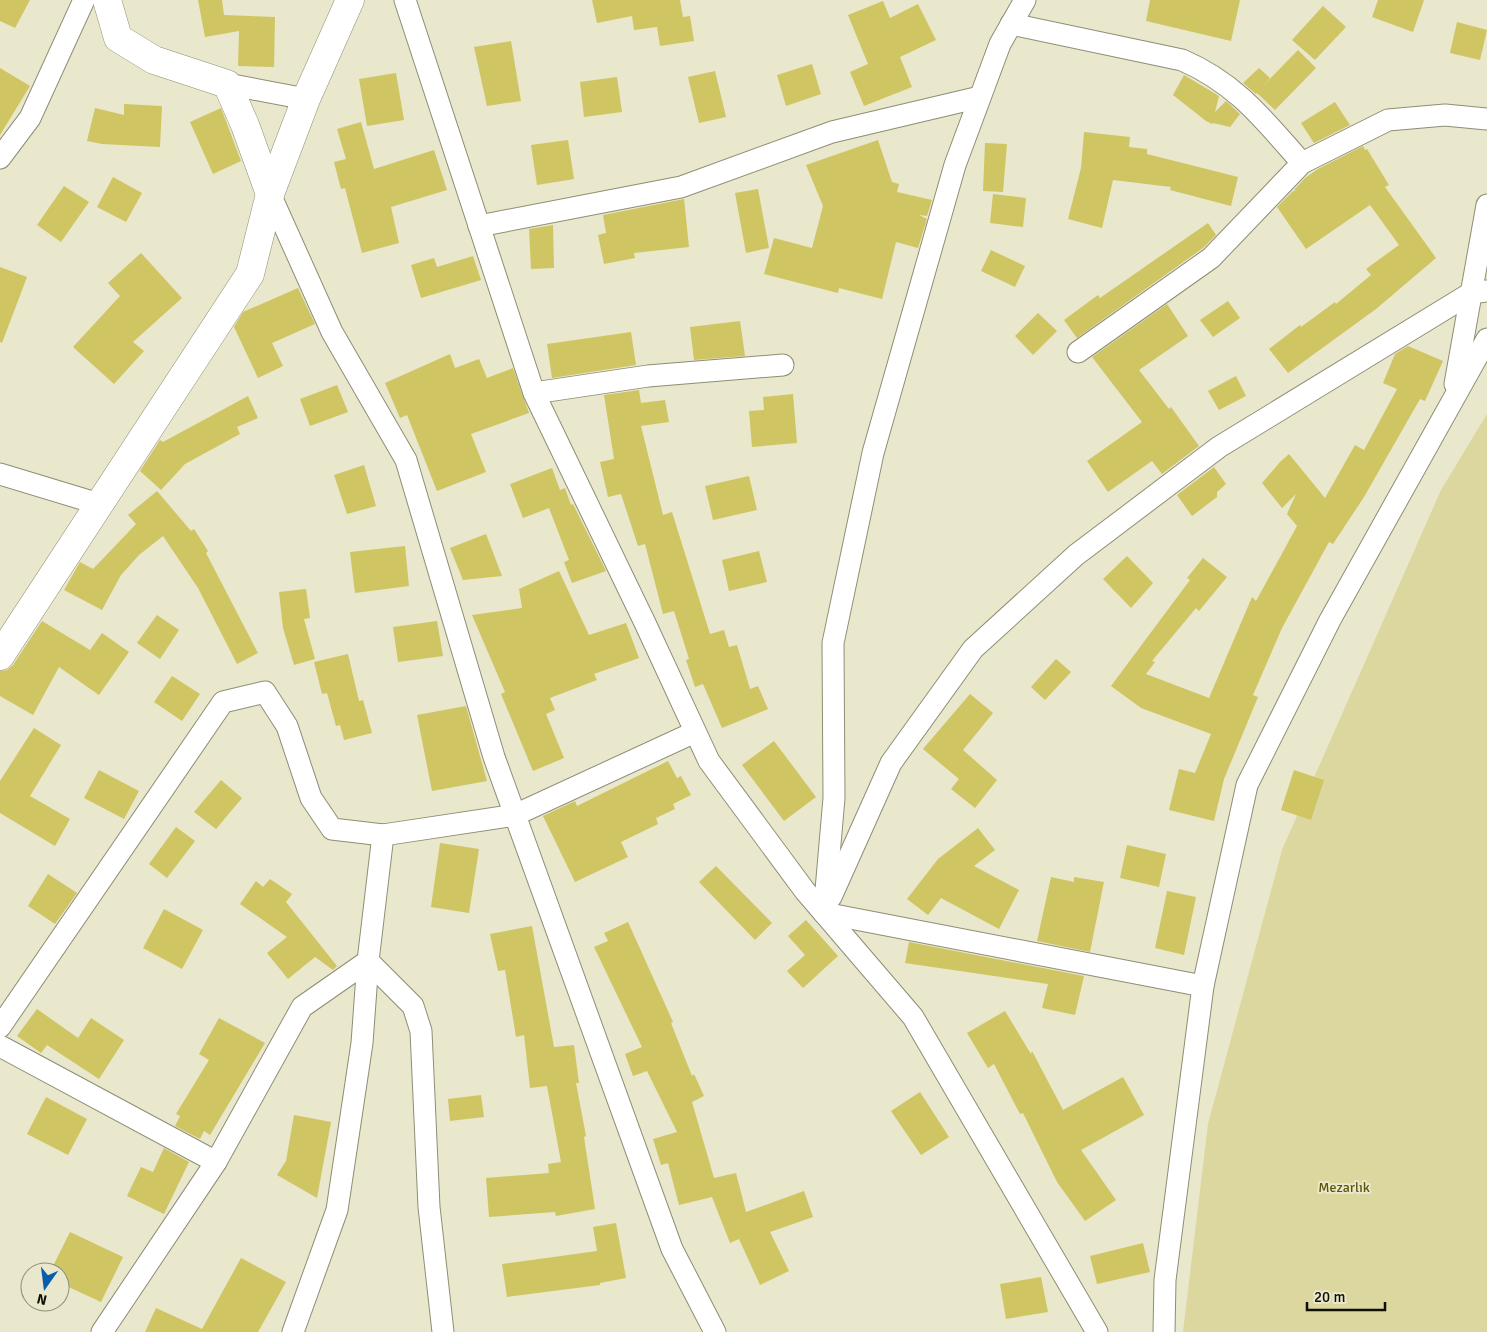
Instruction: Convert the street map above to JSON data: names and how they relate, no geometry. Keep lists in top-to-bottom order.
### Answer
{
  "parks": ["Mezarlık"],
  "scale_bar": "20 m",
  "north": "bottom"
}
